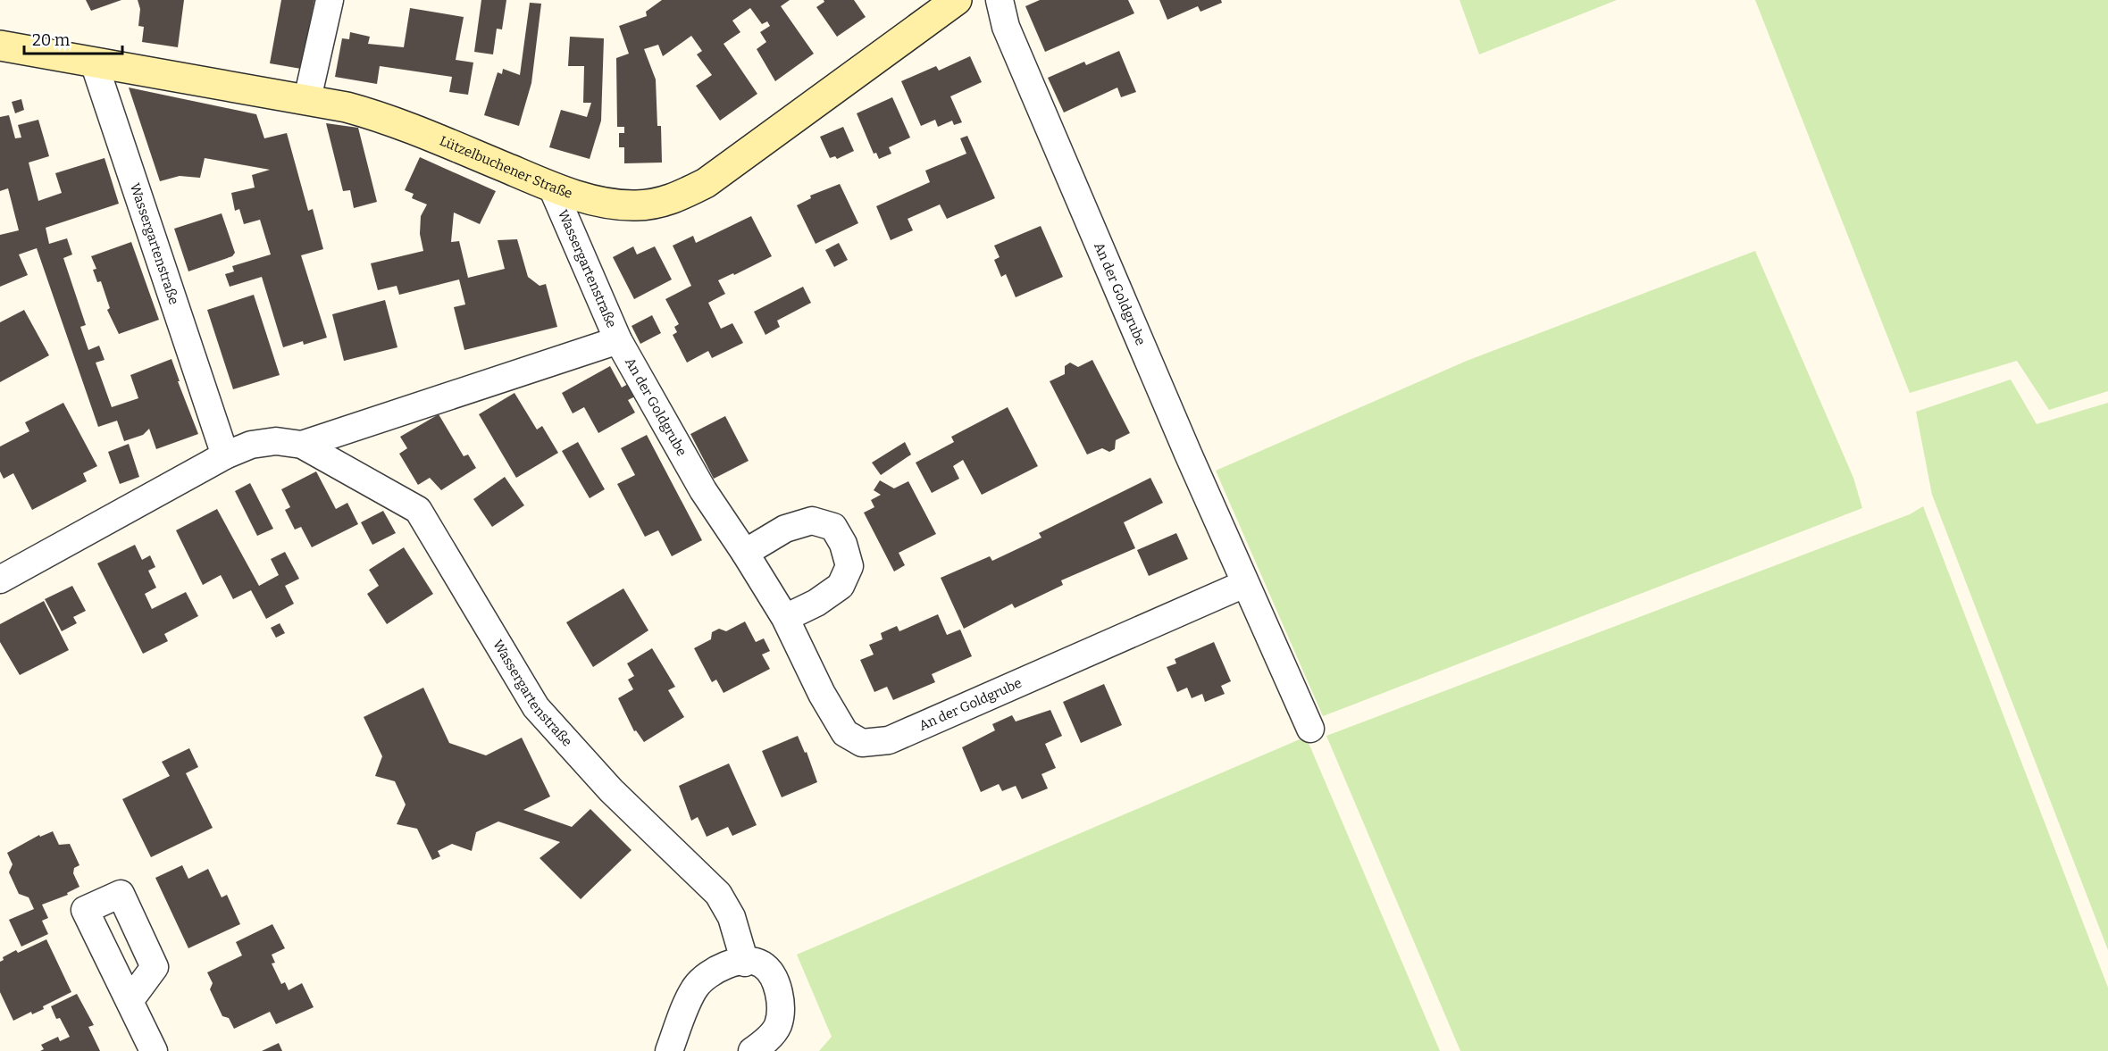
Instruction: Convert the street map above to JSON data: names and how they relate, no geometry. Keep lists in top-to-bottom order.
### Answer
{
  "streets": {
    "main road": ["Lützelbuchener Straße"],
    "street": ["Wassergartenstraße", "An der Goldgrube"]
  },
  "crossings": [
    ["Lützelbuchener Straße", "Wassergartenstraße"],
    ["Wassergartenstraße", "An der Goldgrube"]
  ],
  "scale_bar": "20 m"
}
